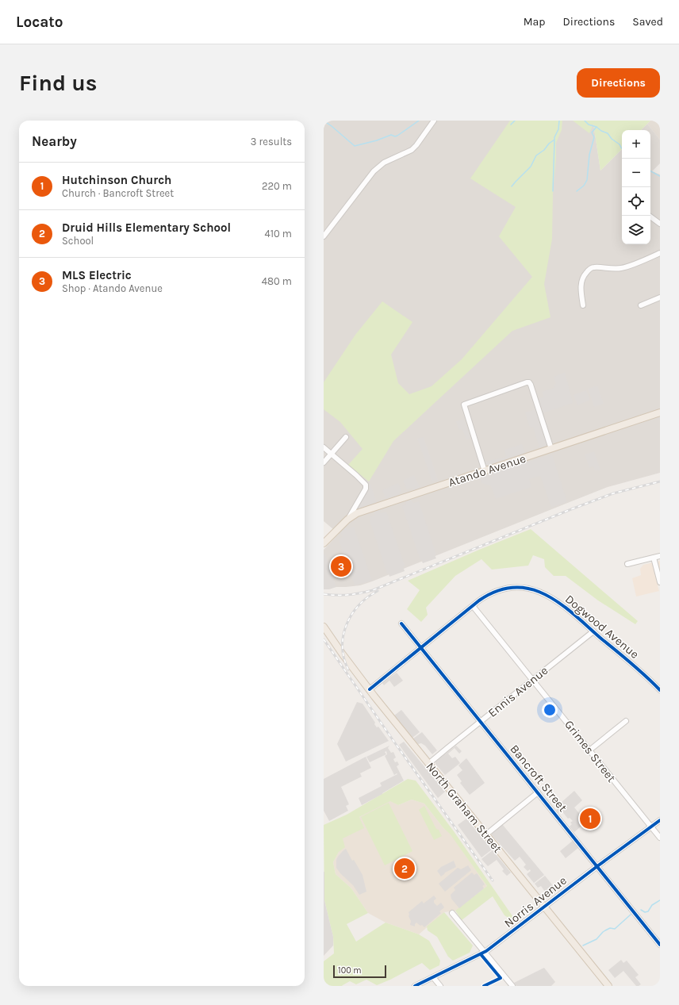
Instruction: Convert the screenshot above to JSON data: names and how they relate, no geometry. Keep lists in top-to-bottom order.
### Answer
{
  "streets": {
    "main road": ["Atando Avenue", "North Graham Street"],
    "street": [
      "Dogwood Avenue",
      "Ennis Avenue",
      "Grimes Street",
      "Bancroft Street",
      "Norris Avenue"
    ]
  },
  "crossings": [
    ["Dogwood Avenue", "Ennis Avenue"],
    ["Dogwood Avenue", "Grimes Street"],
    ["Dogwood Avenue", "Bancroft Street"],
    ["Dogwood Avenue", "North Graham Street"],
    ["Ennis Avenue", "Grimes Street"],
    ["Ennis Avenue", "Bancroft Street"],
    ["Ennis Avenue", "North Graham Street"],
    ["Grimes Street", "Norris Avenue"],
    ["Bancroft Street", "Norris Avenue"],
    ["North Graham Street", "Norris Avenue"]
  ],
  "scale_bar": "100 m",
  "page": {
    "header": "Locato",
    "nav": ["Map", "Directions", "Saved"],
    "buttons": "Directions",
    "title": "Find us",
    "heading": ["Nearby", "3 results"],
    "map_buttons": ["+", "−"],
    "list": [
      {
        "mark": "1",
        "name": "Hutchinson Church",
        "note": "Church · Bancroft Street",
        "value": "220 m"
      },
      {
        "mark": "2",
        "name": "Druid Hills Elementary School",
        "note": "School",
        "value": "410 m"
      },
      {
        "mark": "3",
        "name": "MLS Electric",
        "note": "Shop · Atando Avenue",
        "value": "480 m"
      }
    ],
    "pins": ["3", "1", "2"],
    "scale": "100 m"
  }
}
